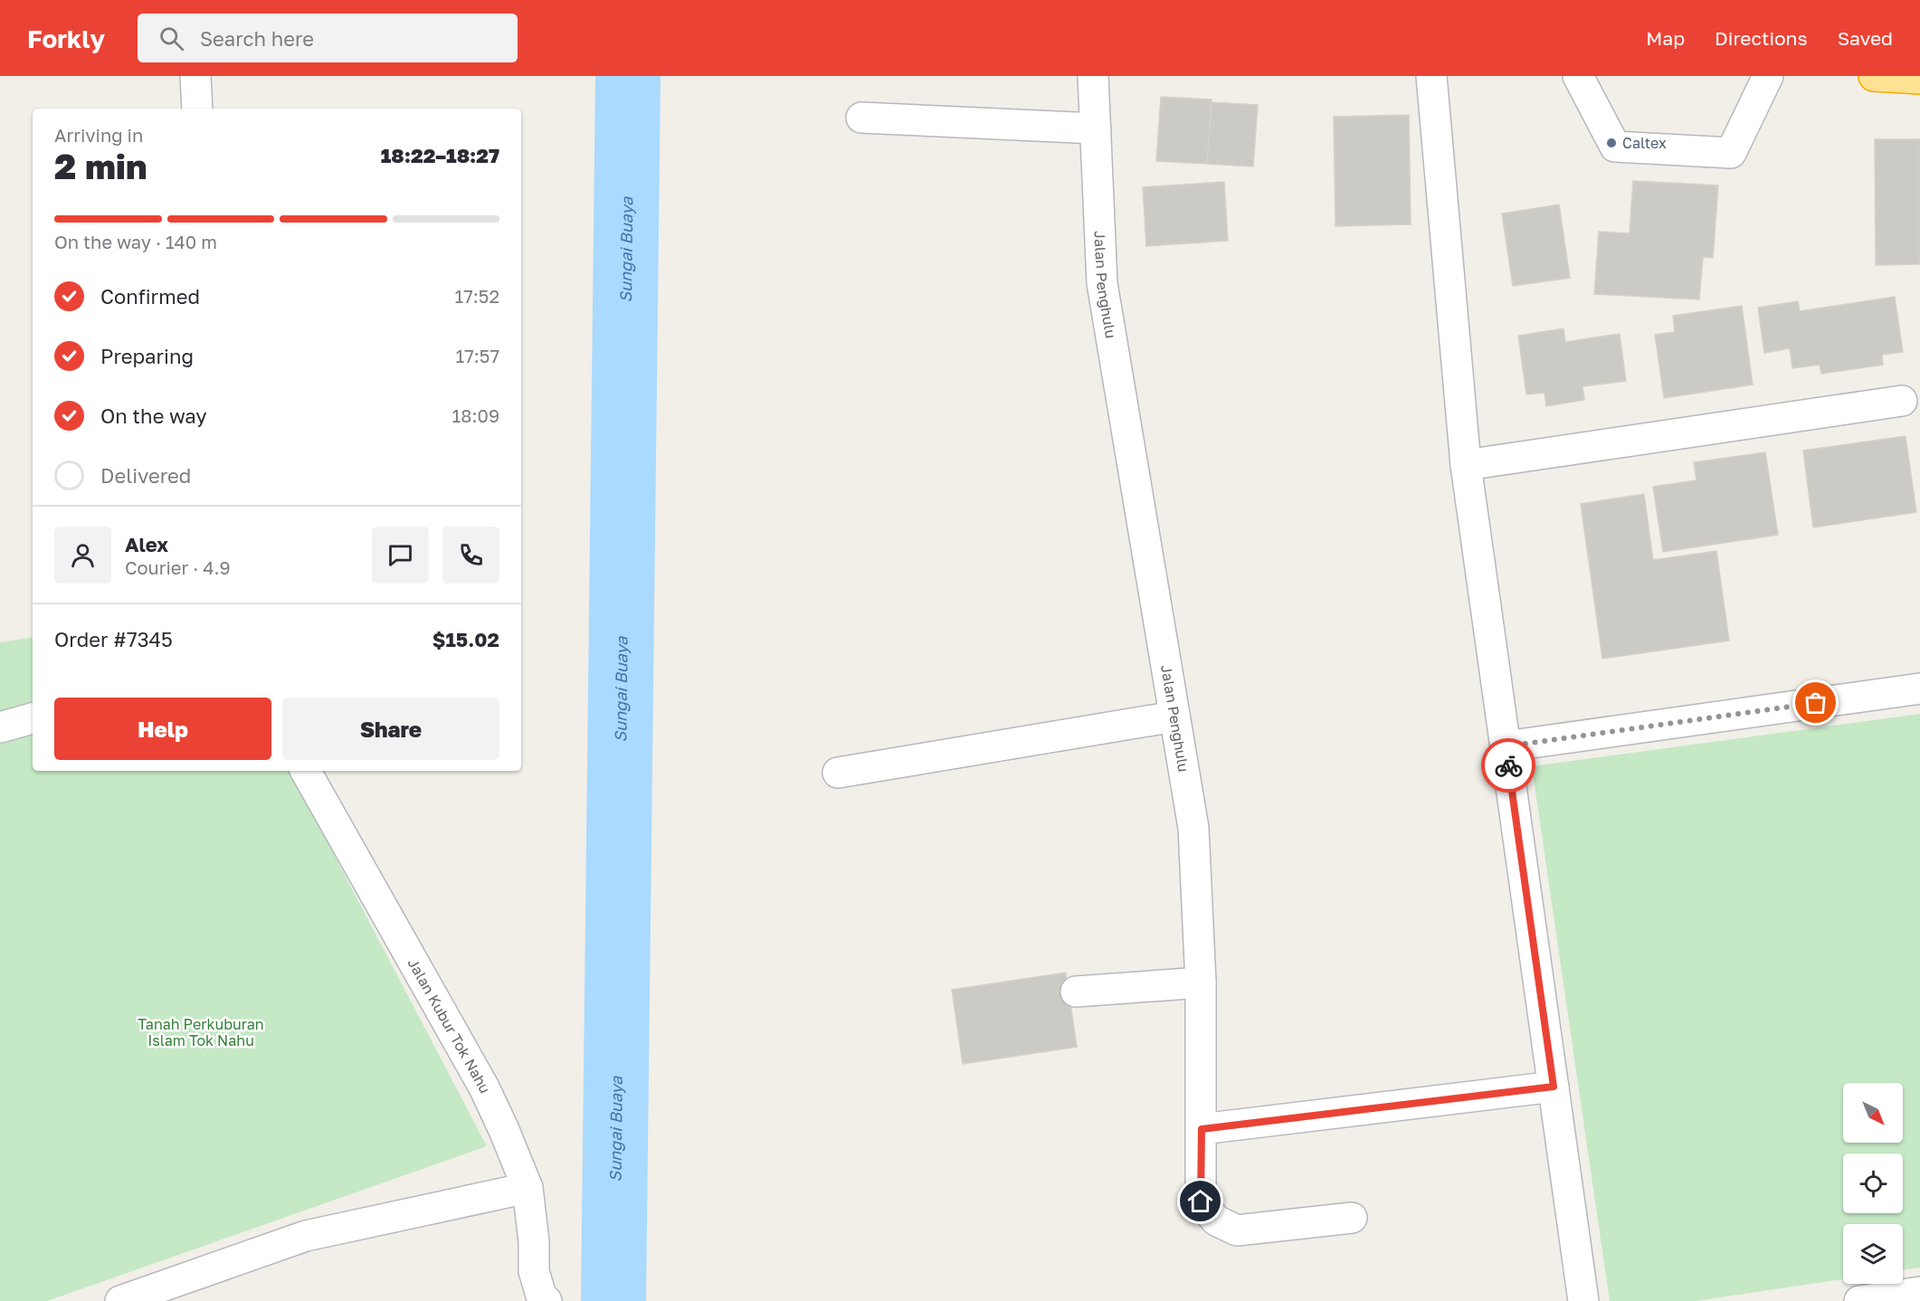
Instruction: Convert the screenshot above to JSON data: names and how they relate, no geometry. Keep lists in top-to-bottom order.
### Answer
{
  "streets": {
    "street": ["Jalan Penghulu", "Jalan Kubur Tok Nahu"]
  },
  "water": ["Sungai Buaya"],
  "parks": ["Tanah Perkuburan Islam Tok Nahu"],
  "places": ["Caltex"],
  "north": "bottom right",
  "page": {
    "header": "Forkly",
    "search": "Search here",
    "nav": ["Map", "Directions", "Saved"],
    "heading": ["2 min", "Arriving in", "18:22–18:27"],
    "panel": [
      "Alex",
      "Courier · 4.9",
      "Order #7345",
      "$15.02"
    ],
    "bar": "On the way · 140 m",
    "list": [
      ["Confirmed", "17:52"],
      ["Preparing", "17:57"],
      ["On the way", "18:09"],
      "Delivered"
    ],
    "buttons": ["Help", "Share"]
  }
}
